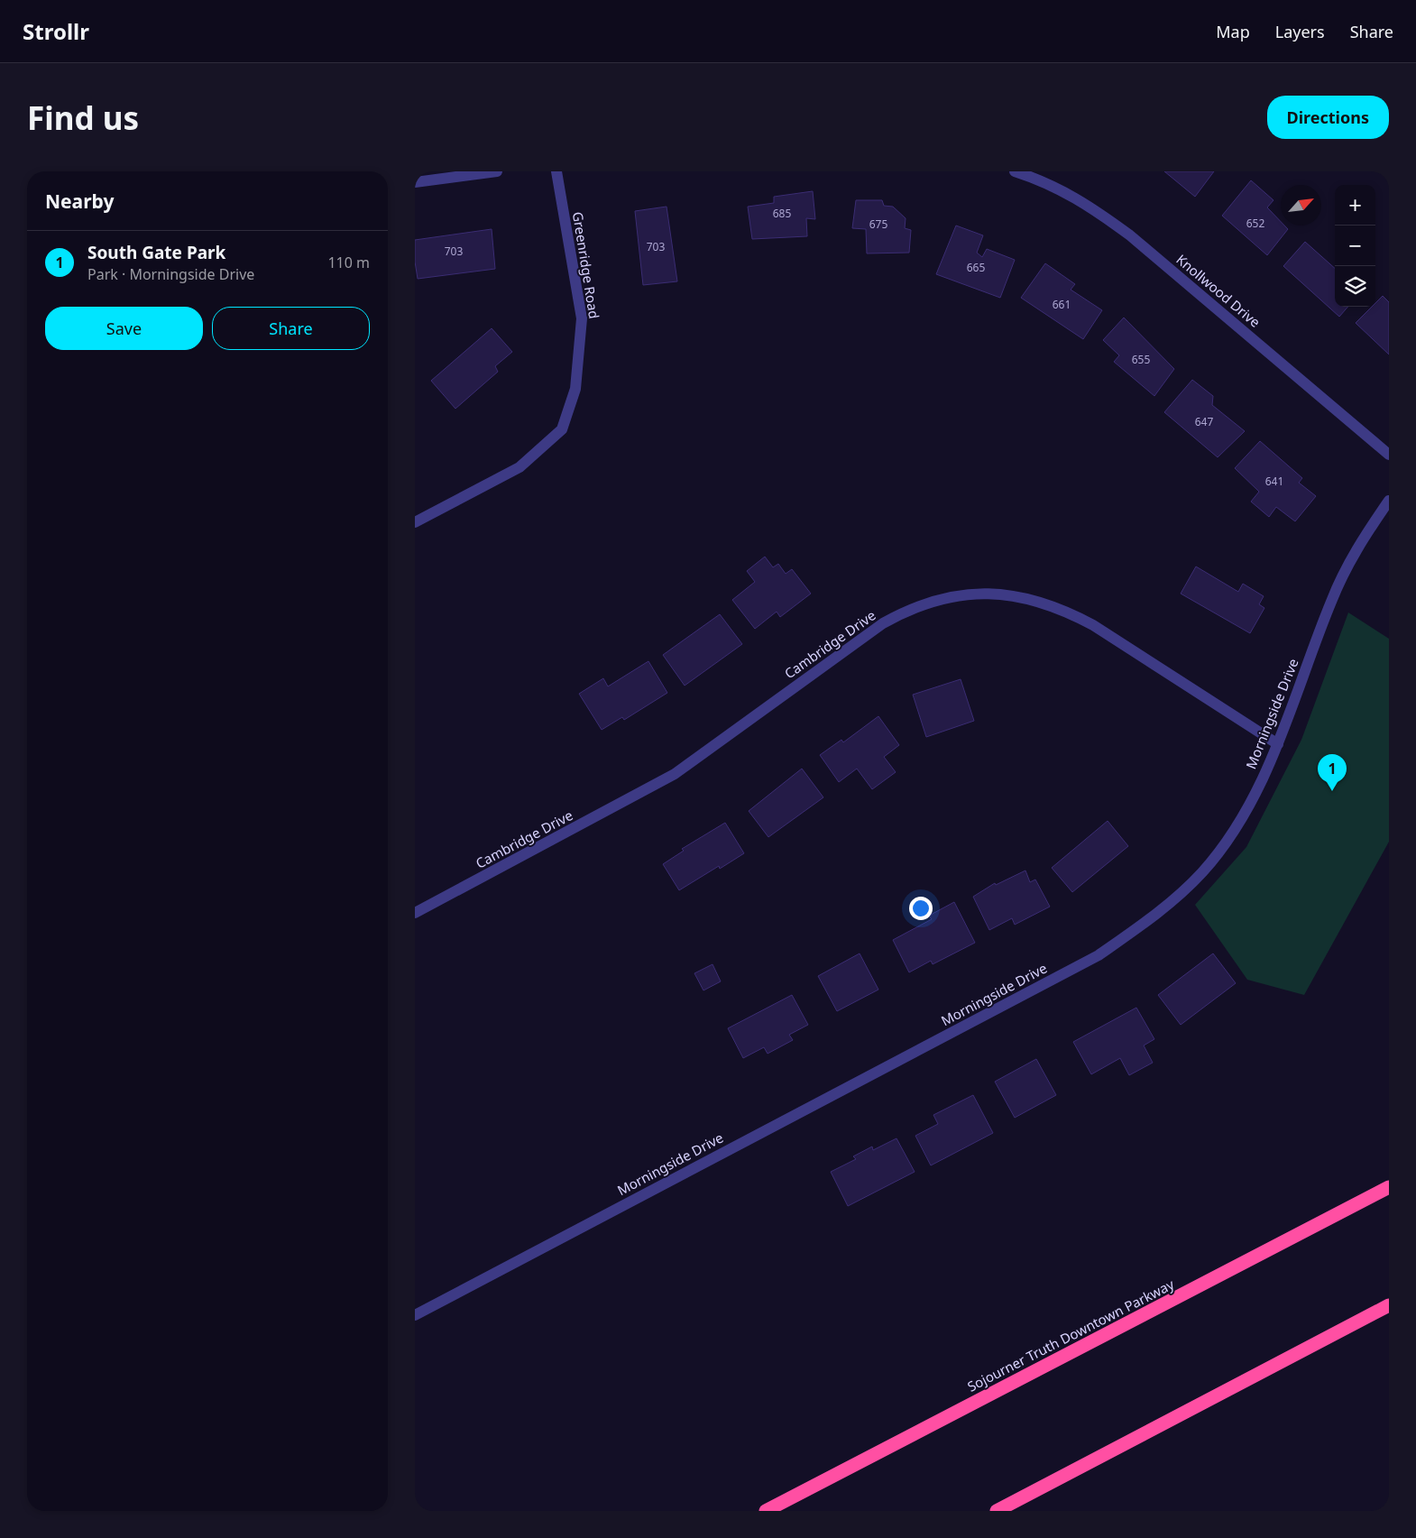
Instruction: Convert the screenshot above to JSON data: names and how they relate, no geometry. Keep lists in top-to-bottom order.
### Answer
{
  "streets": {
    "highway": ["Sojourner Truth Downtown Parkway"],
    "street": [
      "Greenridge Road",
      "Knollwood Drive",
      "Cambridge Drive",
      "Morningside Drive"
    ]
  },
  "crossings": [
    ["Cambridge Drive", "Morningside Drive"]
  ],
  "house_numbers": [
    "685",
    "652",
    "675",
    "703",
    "703",
    "665",
    "661",
    "655",
    "647",
    "641"
  ],
  "north": "top right",
  "page": {
    "header": "Strollr",
    "nav": ["Map", "Layers", "Share"],
    "buttons": [
      "Directions",
      ["Save", "Share"]
    ],
    "title": "Find us",
    "heading": "Nearby",
    "map_buttons": ["+", "−"],
    "list": [
      {
        "mark": "1",
        "name": "South Gate Park",
        "note": "Park · Morningside Drive",
        "value": "110 m"
      }
    ],
    "pins": "1"
  }
}
